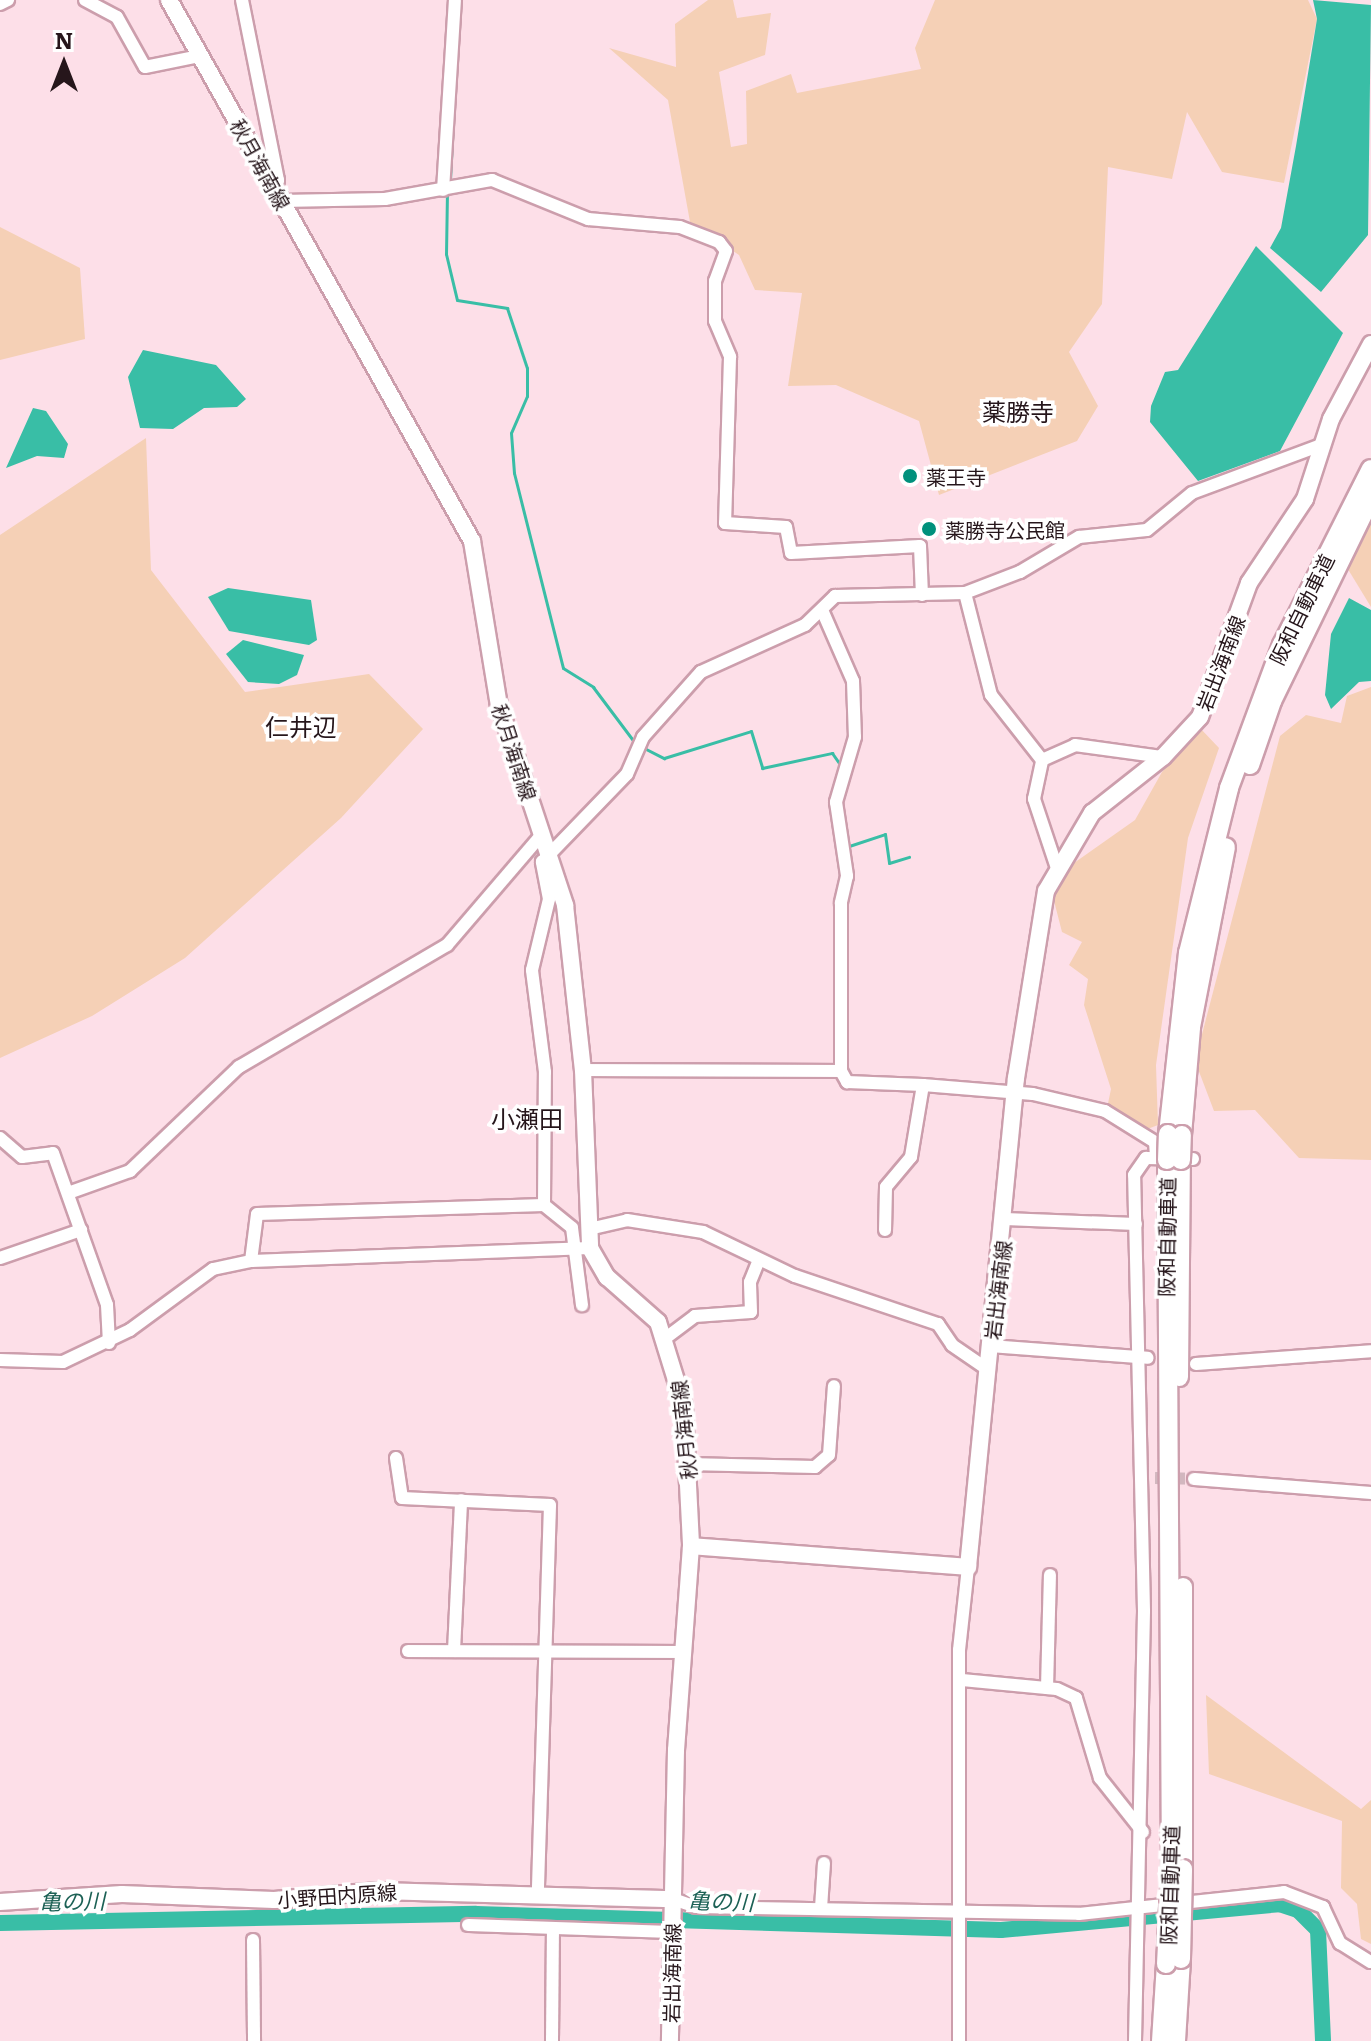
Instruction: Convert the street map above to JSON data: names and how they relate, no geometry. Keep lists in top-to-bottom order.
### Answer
{
  "streets": {
    "highway": ["阪和自動車道"],
    "main road": ["秋月海南線", "岩出海南線", "小野田内原線"]
  },
  "crossings": [
    ["秋月海南線", "岩出海南線"],
    ["岩出海南線", "小野田内原線"]
  ],
  "districts": ["薬勝寺", "仁井辺", "小瀬田"],
  "water": ["亀の川"],
  "places": ["薬王寺", "薬勝寺公民館"],
  "north": "top"
}
